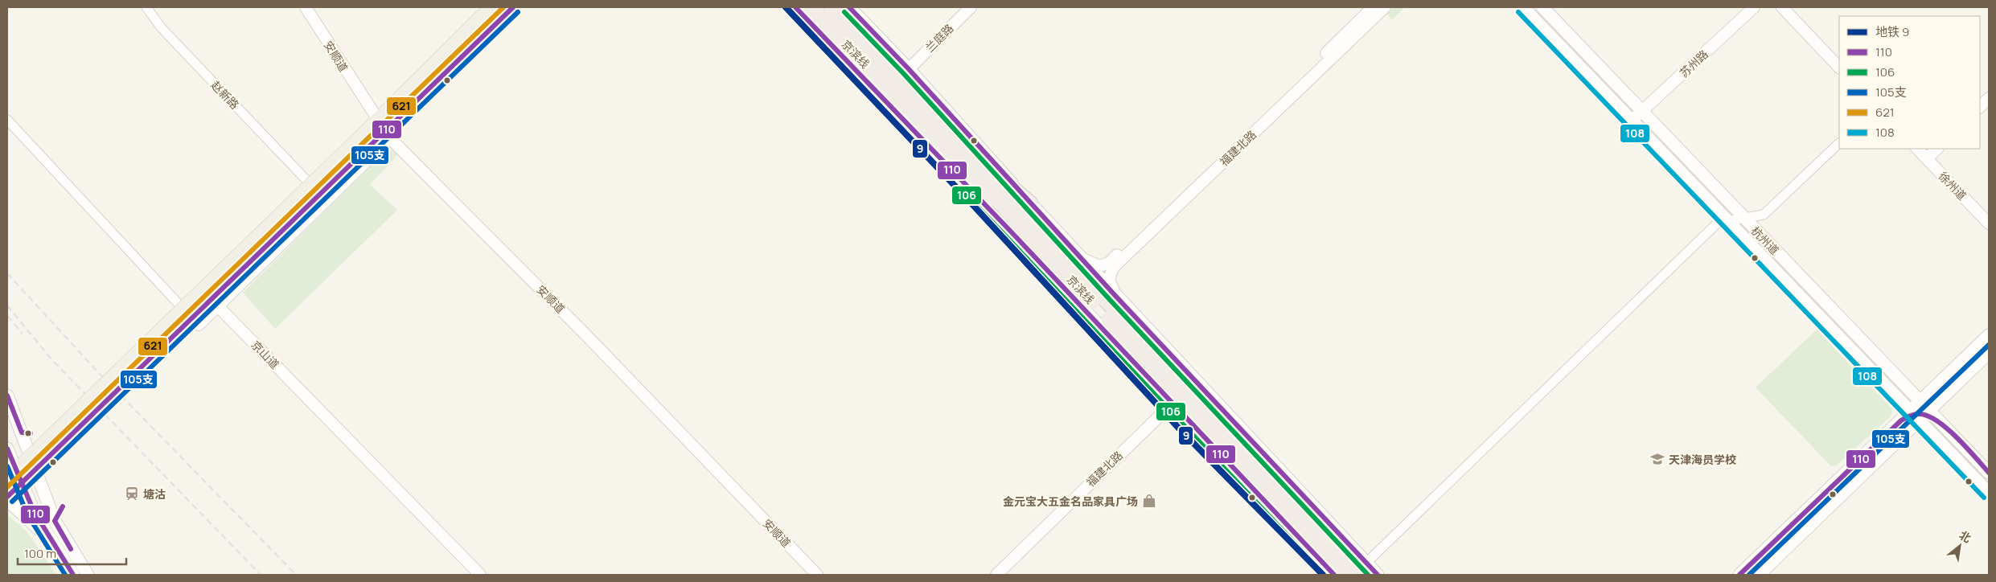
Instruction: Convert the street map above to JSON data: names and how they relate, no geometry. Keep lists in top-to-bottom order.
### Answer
{
  "streets": {
    "highway": ["京滨线"],
    "main road": ["杭州道"],
    "street": [
      "兰庭路",
      "安顺道",
      "苏州路",
      "赵新路",
      "福建北路",
      "徐州道",
      "京山道"
    ]
  },
  "crossings": [
    ["苏州路", "杭州道"]
  ],
  "places": {
    "school or university": ["天津海员学校"],
    "station": ["塘沽"],
    "shop": ["金元宝大五金名品家具广场"]
  },
  "lines": [
    "metro line 9",
    "transit line 110",
    "transit line 621",
    "transit line 106",
    "transit line 105支",
    "transit line 108"
  ],
  "legend": [
    "地铁 9",
    "110",
    "106",
    "105支",
    "621",
    "108"
  ],
  "scale_bar": "100 m",
  "north": "top right"
}
